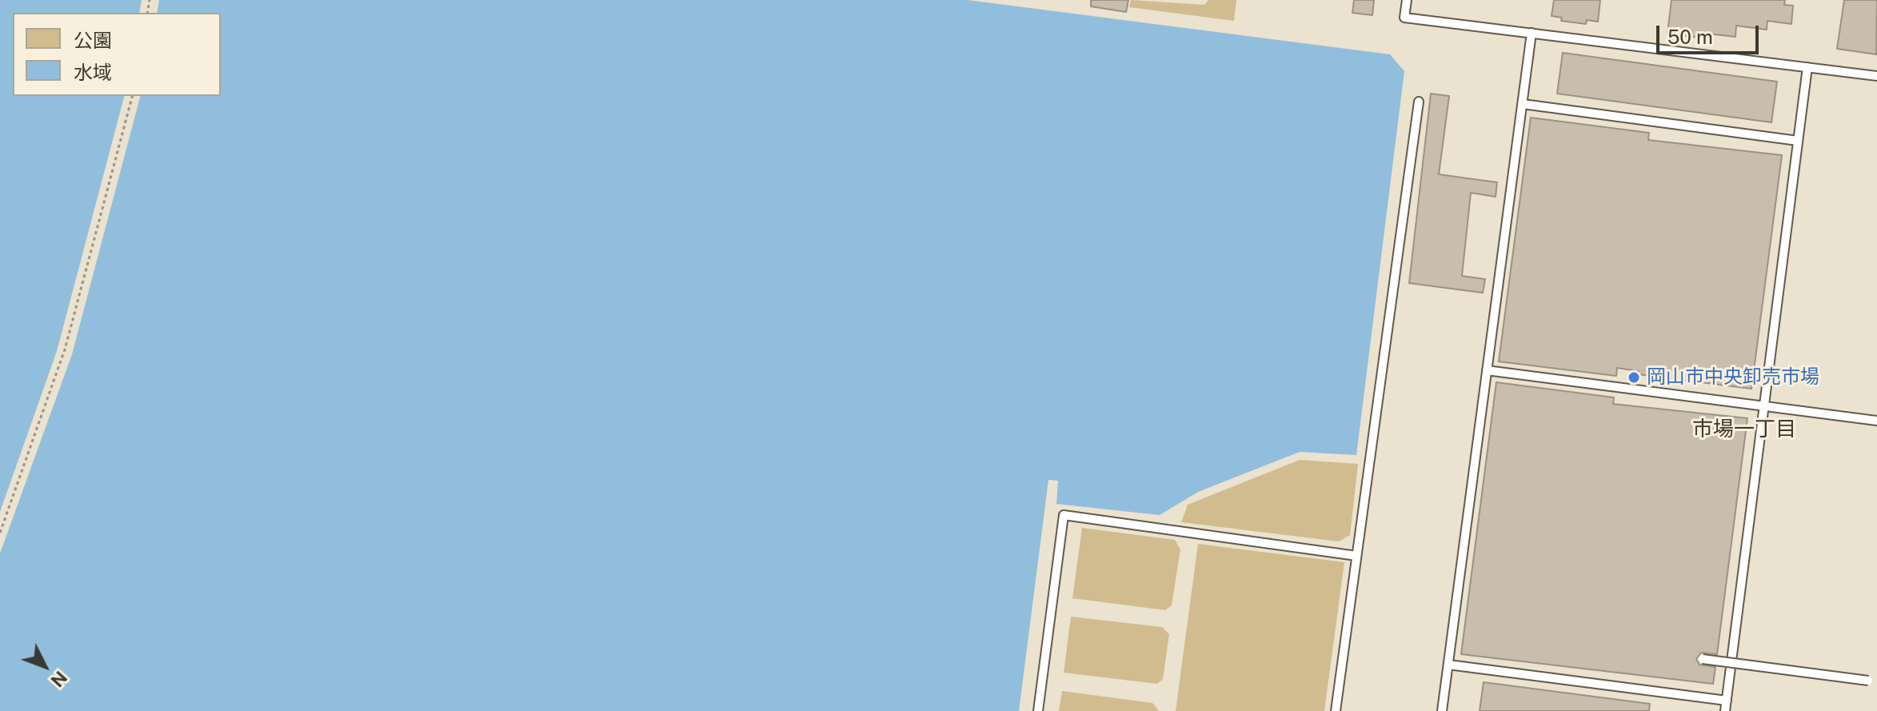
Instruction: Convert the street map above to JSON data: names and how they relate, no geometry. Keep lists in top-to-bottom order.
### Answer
{
  "districts": ["市場一丁目"],
  "places": ["岡山市中央卸売市場"],
  "legend": ["公園", "水域"],
  "scale_bar": "50 m",
  "north": "bottom right"
}
